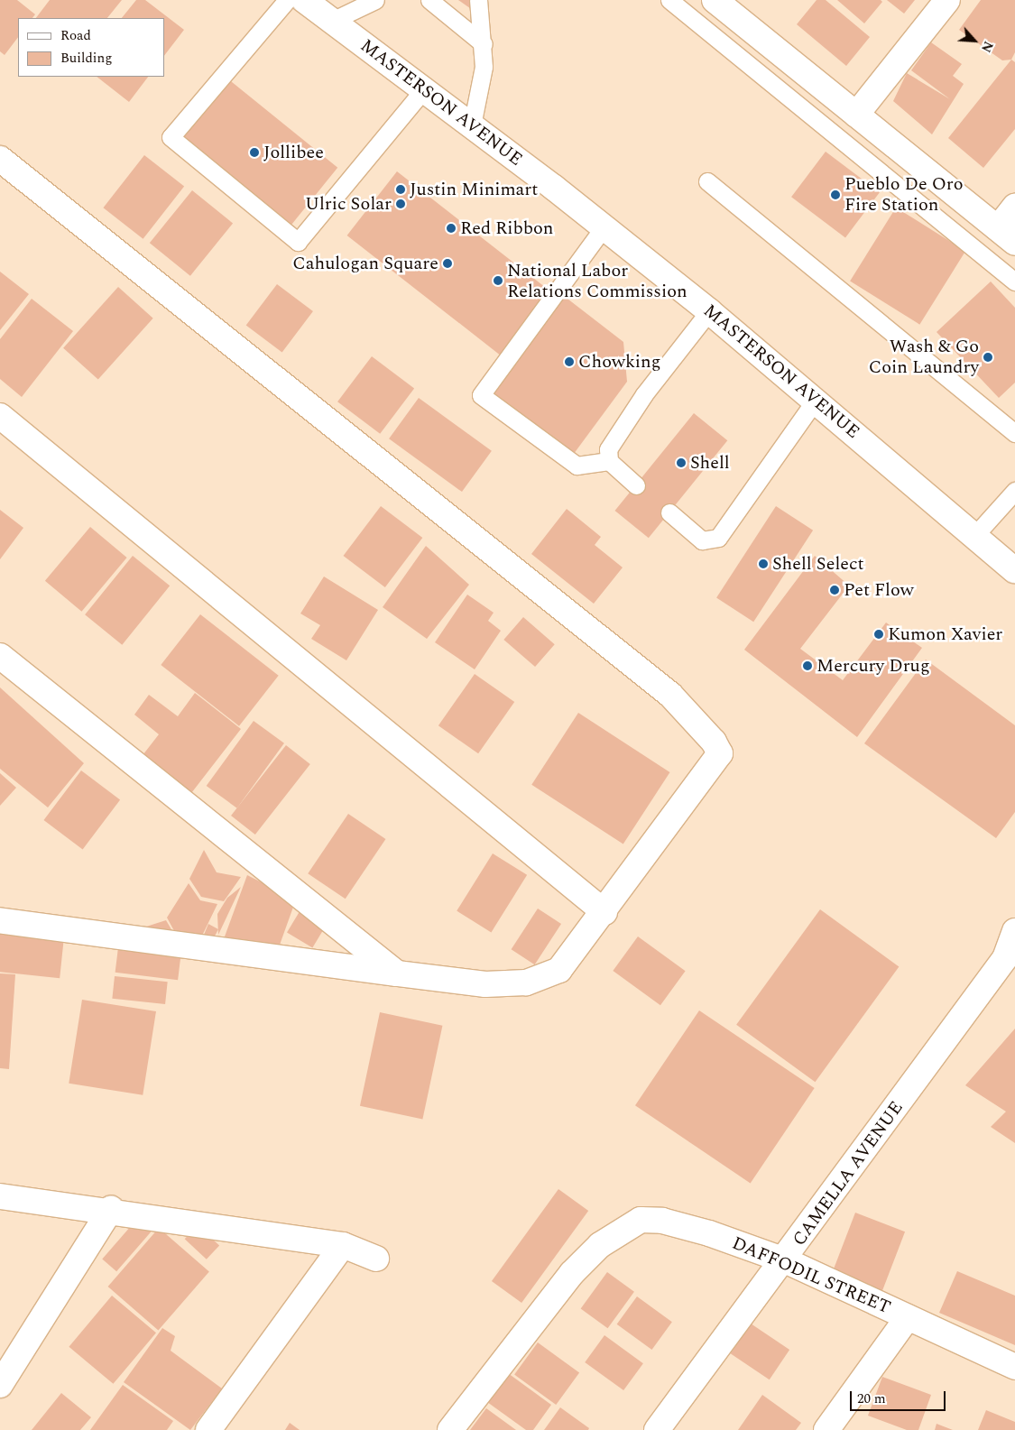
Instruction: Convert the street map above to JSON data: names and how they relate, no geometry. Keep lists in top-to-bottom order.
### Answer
{
  "streets": {
    "street": ["MASTERSON AVENUE", "CAMELLA AVENUE", "DAFFODIL STREET"]
  },
  "crossings": [
    ["CAMELLA AVENUE", "DAFFODIL STREET"]
  ],
  "places": [
    "Jollibee",
    "Justin Minimart",
    "Pueblo De Oro Fire Station",
    "Ulric Solar",
    "Red Ribbon",
    "Cahulogan Square",
    "National Labor Relations Commission",
    "Wash & Go Coin Laundry",
    "Chowking",
    "Shell",
    "Shell Select",
    "Pet Flow",
    "Kumon Xavier",
    "Mercury Drug"
  ],
  "legend": ["Road", "Building"],
  "scale_bar": "20 m",
  "north": "bottom right"
}
